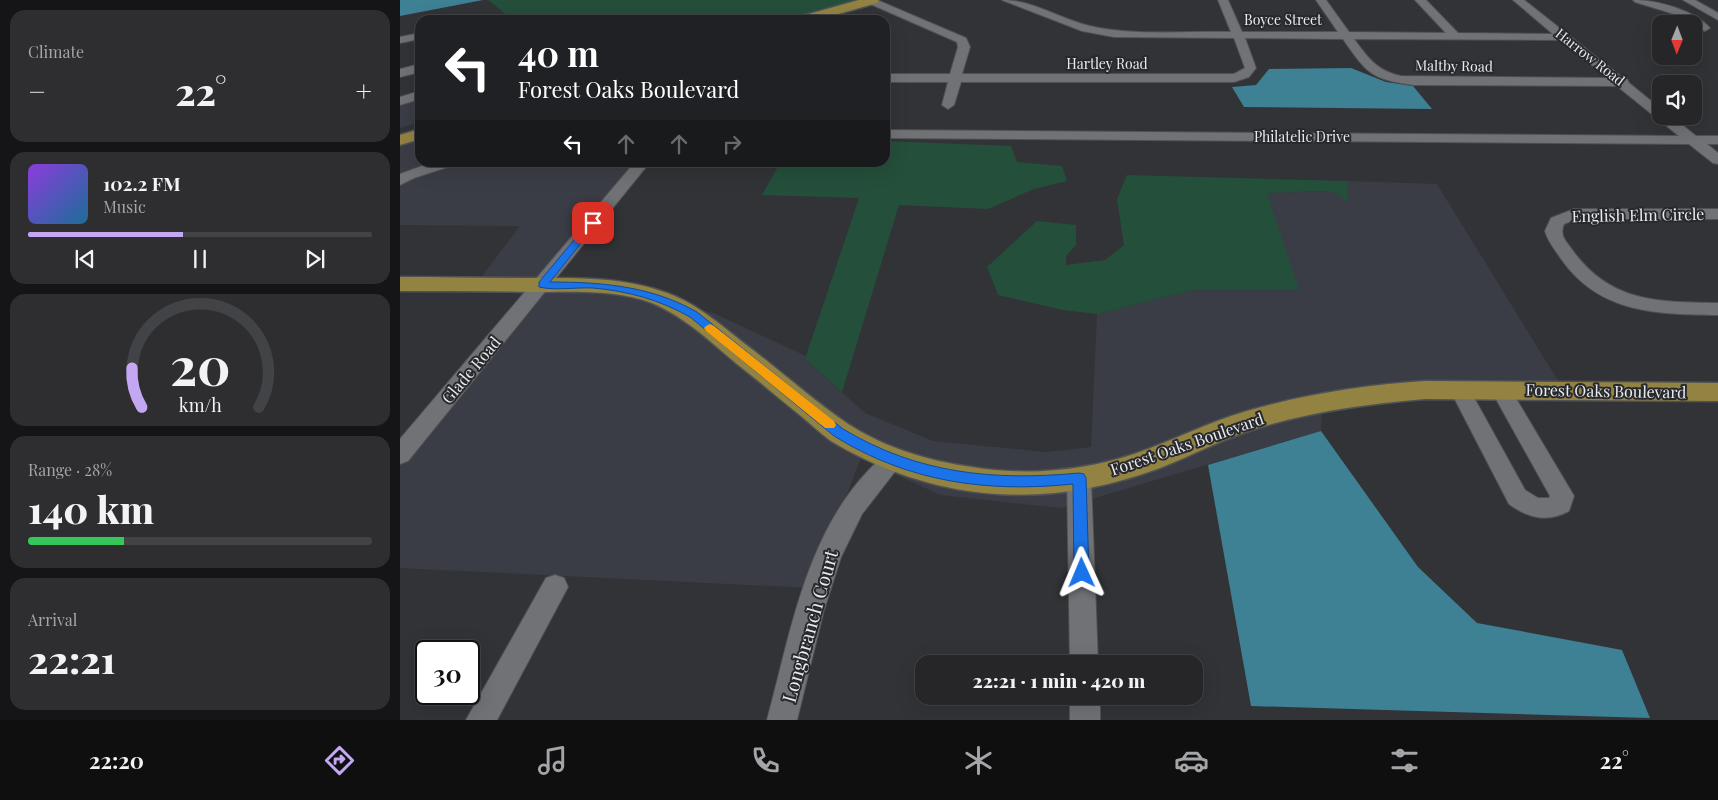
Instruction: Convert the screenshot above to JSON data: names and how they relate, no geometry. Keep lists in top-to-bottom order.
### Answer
{
  "streets": {
    "main road": ["Forest Oaks Boulevard"],
    "street": [
      "Boyce Street",
      "Harrow Road",
      "Hartley Road",
      "Maltby Road",
      "Philatelic Drive",
      "English Elm Circle",
      "Glade Road",
      "Longbranch Court"
    ]
  },
  "crossings": [
    ["Boyce Street", "Harrow Road"],
    ["Boyce Street", "Hartley Road"],
    ["Boyce Street", "Maltby Road"],
    ["Harrow Road", "Maltby Road"],
    ["Harrow Road", "Philatelic Drive"],
    ["Glade Road", "Forest Oaks Boulevard"],
    ["Forest Oaks Boulevard", "Longbranch Court"]
  ],
  "north": "bottom",
  "page": {
    "tile": [
      "Climate",
      ["Range · 28%", "140 km"],
      ["Arrival", "22:21"]
    ],
    "turn": ["40 m", "Forest Oaks Boulevard"],
    "heat": ["−", "22°", "+"],
    "song": ["102.2 FM", "Music"],
    "limit": "30",
    "trip": "22:21 · 1 min · 420 m",
    "tabs": ["22:20", "22°"],
    "gauge": ["20", "km/h"]
  }
}
